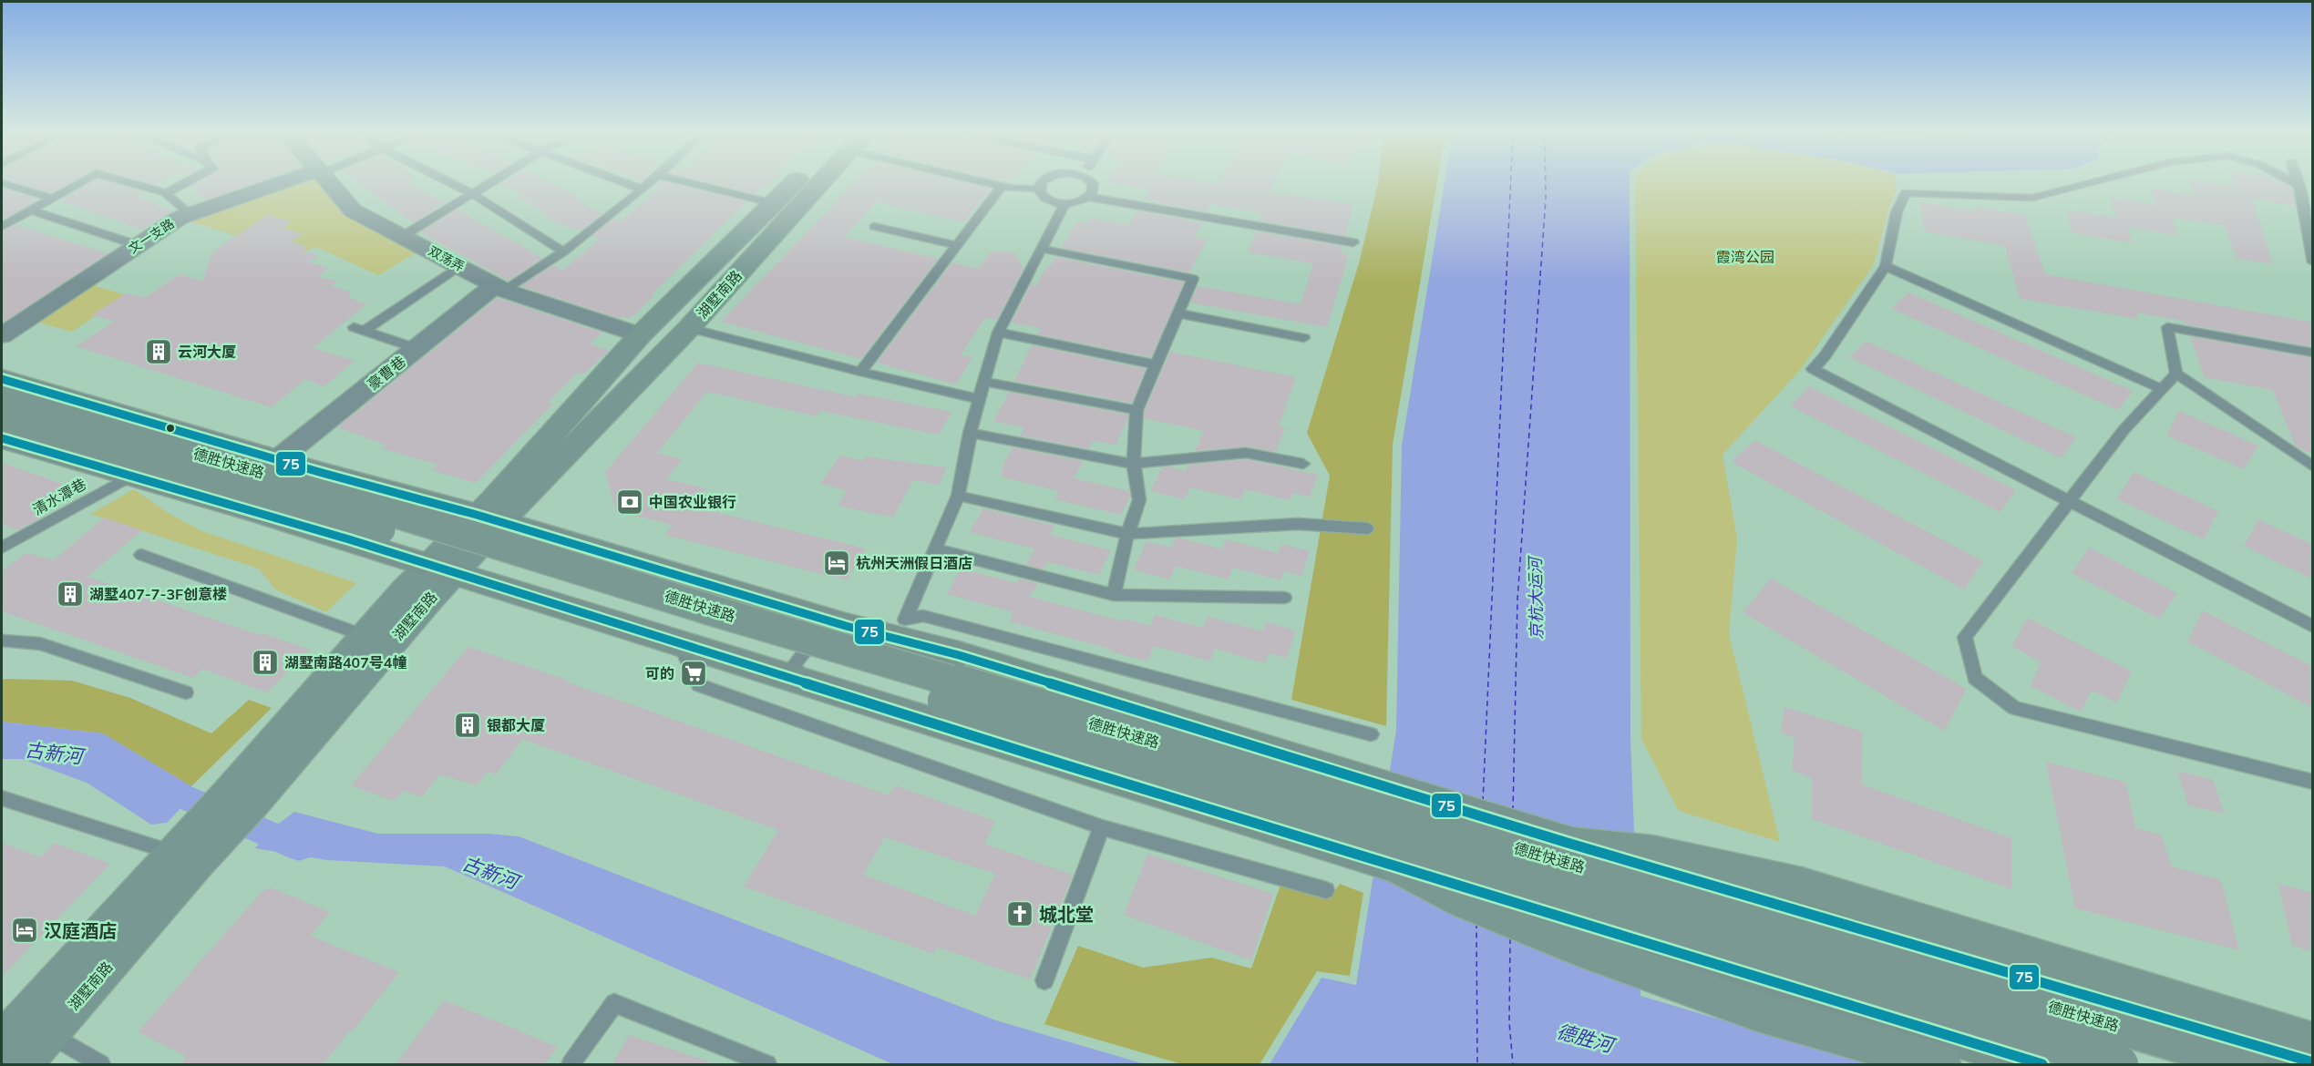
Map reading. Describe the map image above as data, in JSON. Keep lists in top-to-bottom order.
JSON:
{
  "streets": {
    "highway": ["德胜快速路"],
    "main road": ["湖墅南路"],
    "street": ["文一支路", "双荡弄", "豪曹巷"],
    "lane": ["清水潭巷"]
  },
  "crossings": [
    ["双荡弄", "湖墅南路"],
    ["双荡弄", "豪曹巷"]
  ],
  "water": ["京杭大运河", "古新河", "德胜河"],
  "parks": ["霞湾公园"],
  "places": {
    "building": [
      "云河大厦",
      "湖墅407-7-3F创意楼",
      "湖墅南路407号4幢",
      "银都大厦"
    ],
    "bank": ["中国农业银行"],
    "hotel": ["杭州天洲假日酒店", "汉庭酒店"],
    "supermarket": ["可的"],
    "church": ["城北堂"]
  },
  "lines": ["transit line 75"]
}
